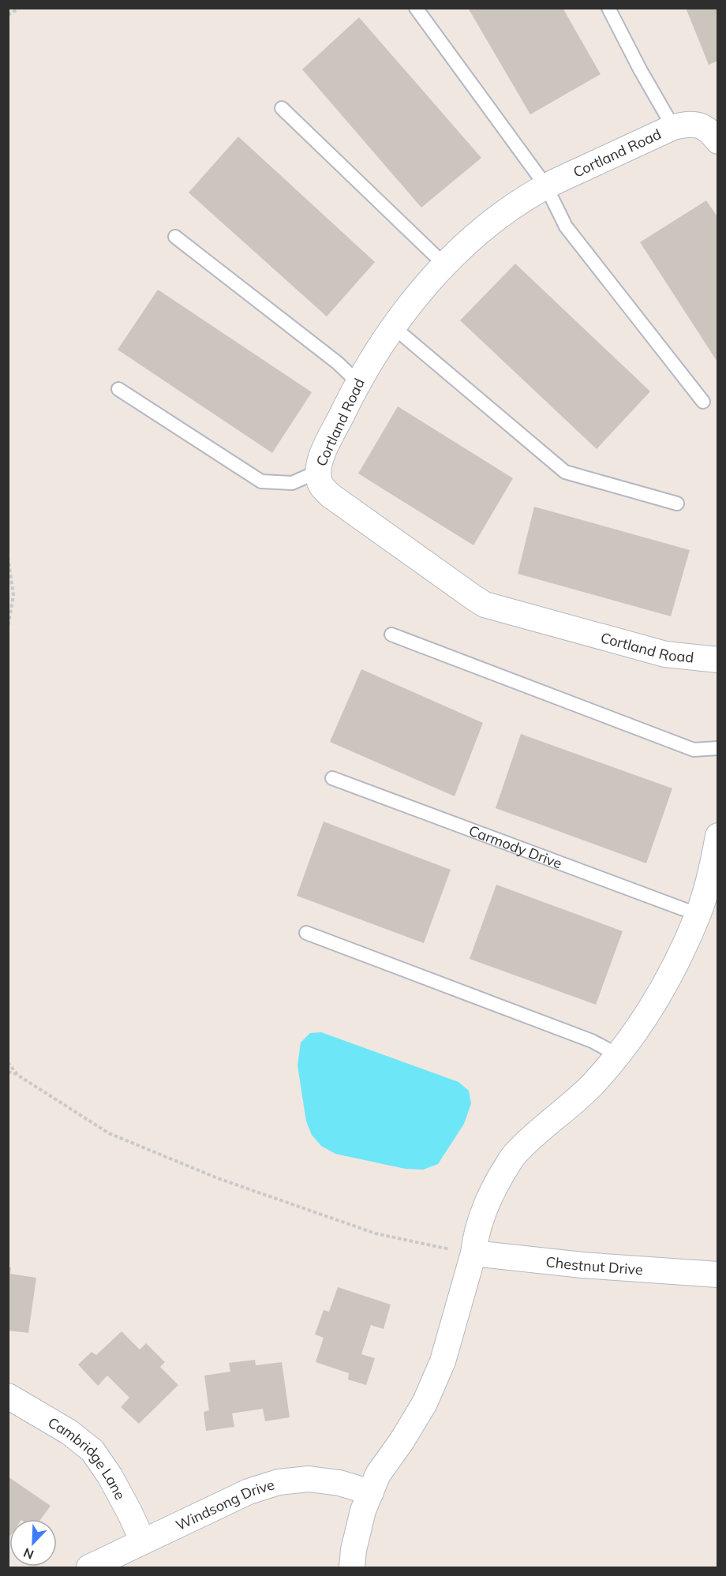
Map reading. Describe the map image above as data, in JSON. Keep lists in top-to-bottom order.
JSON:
{
  "streets": {
    "street": [
      "Cortland Road",
      "Chestnut Drive",
      "Cambridge Lane",
      "Windsong Drive"
    ],
    "lane": ["Carmody Drive"]
  },
  "crossings": [
    ["Cambridge Lane", "Windsong Drive"]
  ],
  "north": "bottom left"
}
